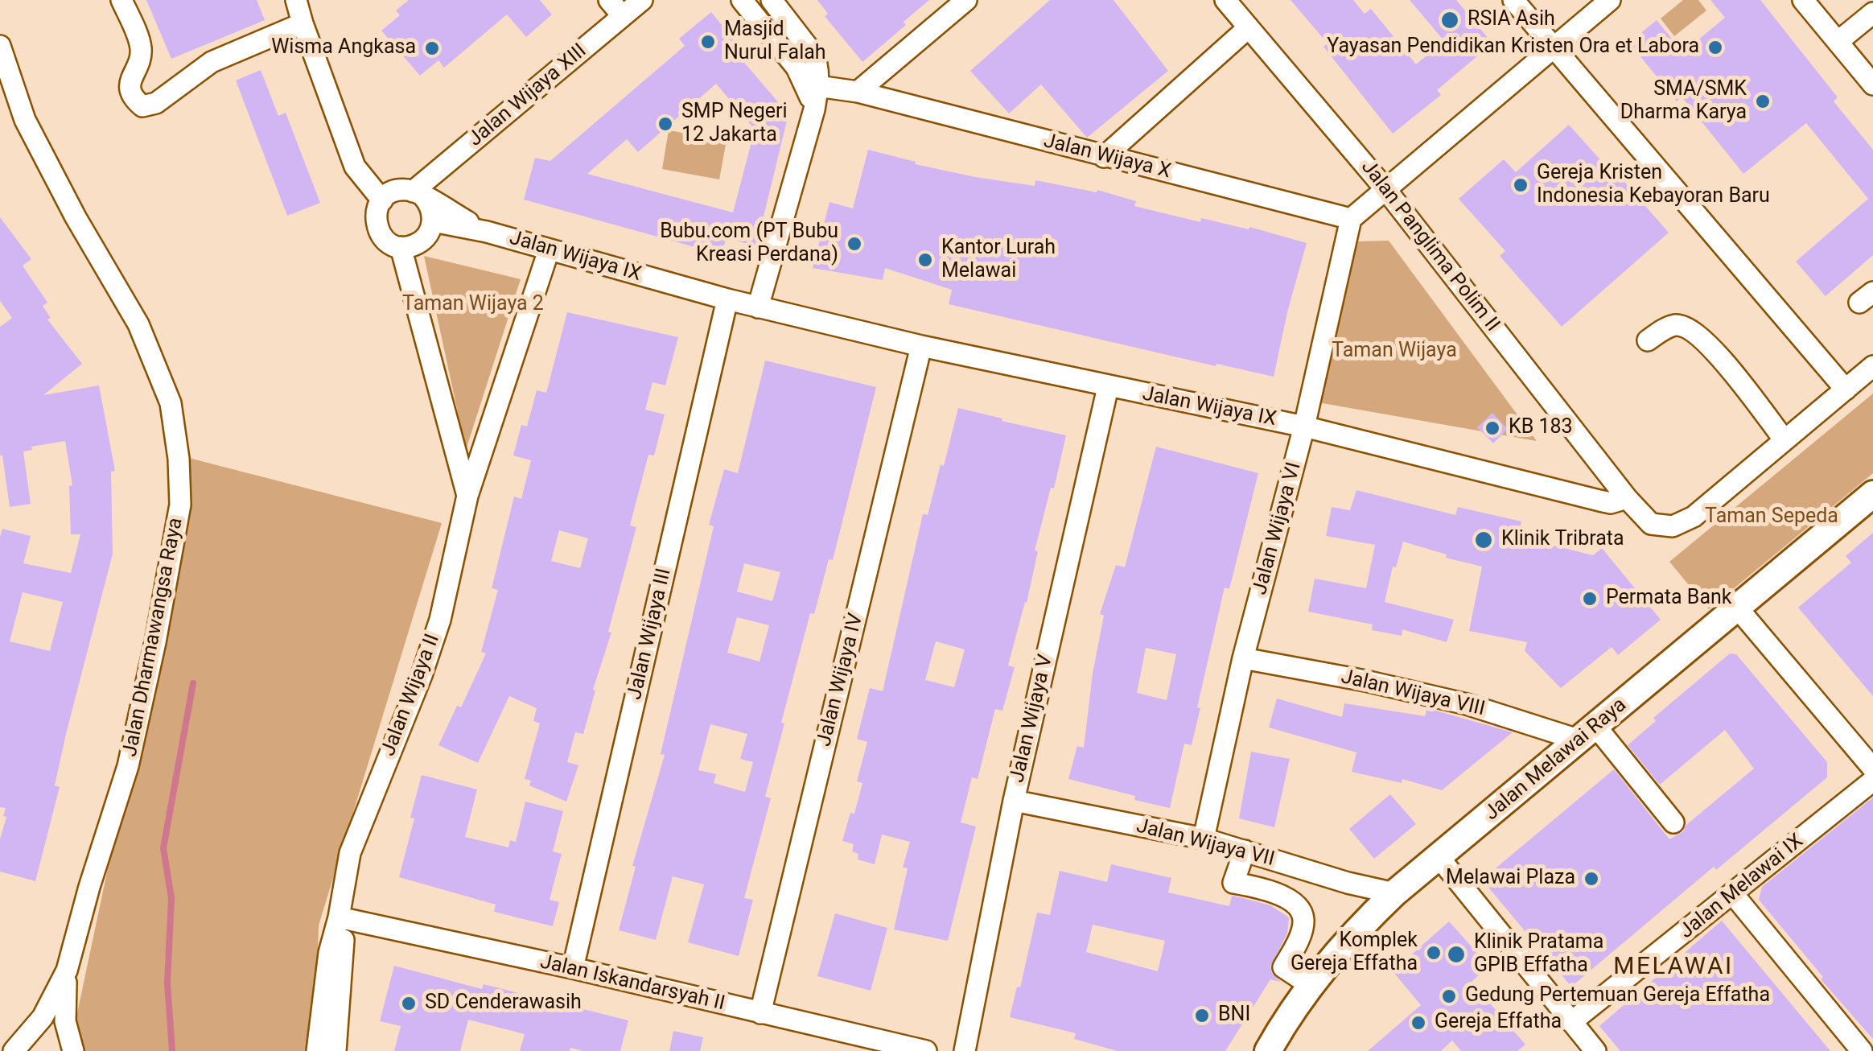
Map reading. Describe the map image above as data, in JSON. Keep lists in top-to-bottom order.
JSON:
{
  "streets": {
    "main road": ["Jalan Melawai Raya"],
    "street": [
      "Jalan Wijaya XIII",
      "Jalan Wijaya X",
      "Jalan Panglima Polim II",
      "Jalan Wijaya IX",
      "Jalan Wijaya VI",
      "Jalan Wijaya III",
      "Jalan Dharmawangsa Raya",
      "Jalan Wijaya IV",
      "Jalan Wijaya VIII",
      "Jalan Wijaya II",
      "Jalan Wijaya V",
      "Jalan Wijaya VII",
      "Jalan Melawai IX",
      "Jalan Iskandarsyah II"
    ]
  },
  "crossings": [
    ["Jalan Wijaya XIII", "Jalan Wijaya IX"],
    ["Jalan Wijaya XIII", "Jalan Wijaya II"],
    ["Jalan Wijaya X", "Jalan Wijaya VI"],
    ["Jalan Panglima Polim II", "Jalan Wijaya IX"],
    ["Jalan Wijaya IX", "Jalan Wijaya VI"],
    ["Jalan Wijaya IX", "Jalan Wijaya III"],
    ["Jalan Wijaya IX", "Jalan Wijaya IV"],
    ["Jalan Wijaya IX", "Jalan Wijaya II"],
    ["Jalan Wijaya IX", "Jalan Wijaya V"],
    ["Jalan Wijaya VI", "Jalan Wijaya VIII"],
    ["Jalan Wijaya VI", "Jalan Wijaya VII"],
    ["Jalan Wijaya III", "Jalan Iskandarsyah II"],
    ["Jalan Wijaya IV", "Jalan Iskandarsyah II"],
    ["Jalan Wijaya VIII", "Jalan Melawai Raya"],
    ["Jalan Wijaya II", "Jalan Iskandarsyah II"],
    ["Jalan Wijaya V", "Jalan Wijaya VII"],
    ["Jalan Melawai Raya", "Jalan Wijaya VII"]
  ],
  "districts": ["MELAWAI"],
  "parks": ["Taman Wijaya 2", "Taman Wijaya", "Taman Sepeda"],
  "places": [
    "RSIA Asih",
    "Masjid Nurul Falah",
    "Yayasan Pendidikan Kristen Ora et Labora",
    "Wisma Angkasa",
    "SMA/SMK Dharma Karya",
    "SMP Negeri 12 Jakarta",
    "Gereja Kristen Indonesia Kebayoran Baru",
    "Bubu.com (PT Bubu Kreasi Perdana)",
    "Kantor Lurah Melawai",
    "KB 183",
    "Klinik Tribrata",
    "Permata Bank",
    "Melawai Plaza",
    "Komplek Gereja Effatha",
    "Klinik Pratama GPIB Effatha",
    "Gedung Pertemuan Gereja Effatha",
    "SD Cenderawasih",
    "BNI",
    "Gereja Effatha"
  ]
}
